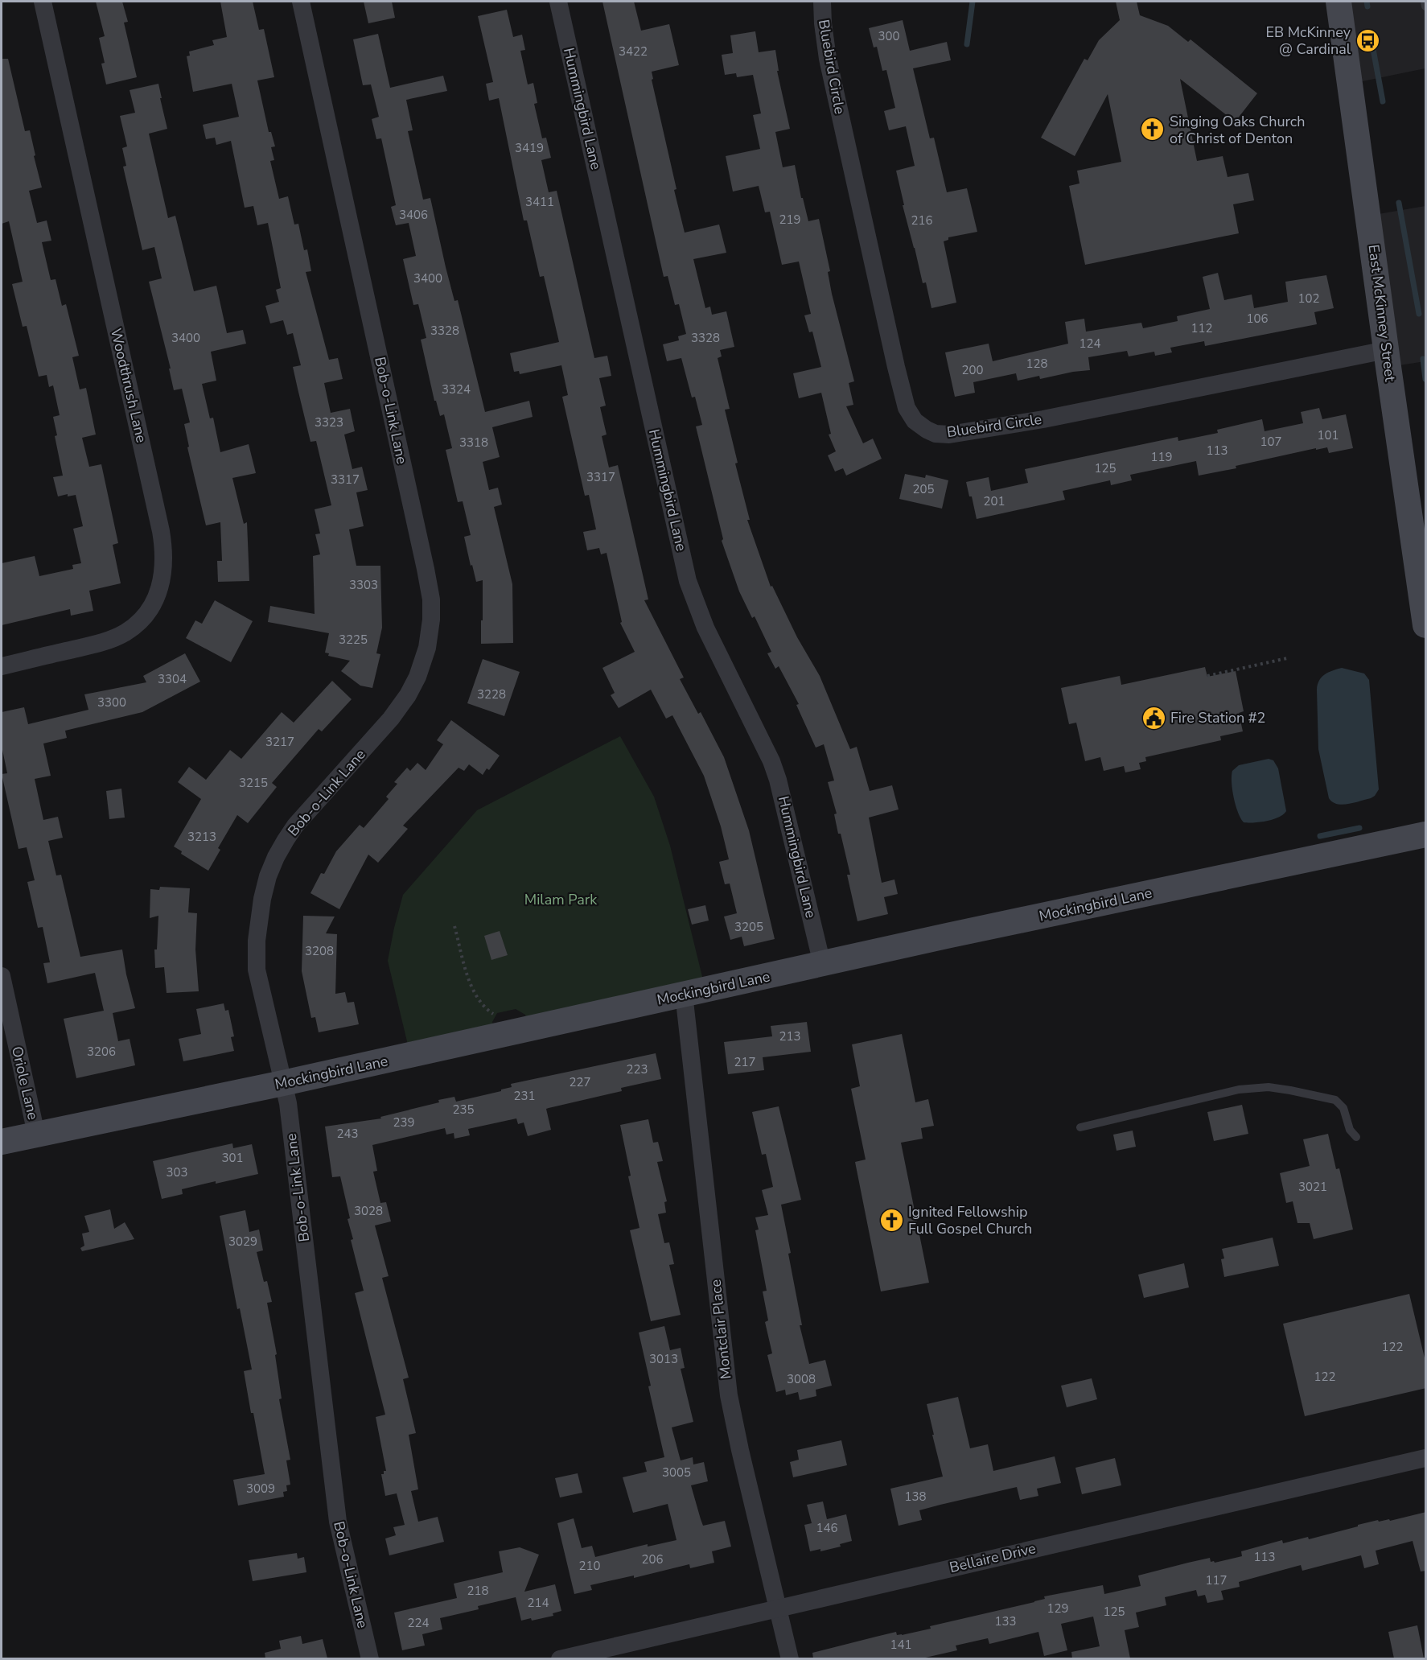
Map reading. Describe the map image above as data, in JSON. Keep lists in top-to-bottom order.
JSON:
{
  "streets": {
    "street": [
      "Bluebird Circle",
      "Hummingbird Lane",
      "East McKinney Street",
      "Woodthrush Lane",
      "Bob-o-Link Lane",
      "Mockingbird Lane",
      "Oriole Lane",
      "Montclair Place",
      "Bellaire Drive"
    ]
  },
  "crossings": [
    ["Bluebird Circle", "East McKinney Street"],
    ["Hummingbird Lane", "Mockingbird Lane"],
    ["Bob-o-Link Lane", "Mockingbird Lane"],
    ["Mockingbird Lane", "Oriole Lane"],
    ["Mockingbird Lane", "Montclair Place"],
    ["Montclair Place", "Bellaire Drive"]
  ],
  "parks": ["Milam Park"],
  "places": {
    "bus stop": ["EB McKinney @ Cardinal"],
    "church": ["Singing Oaks Church of Christ of Denton", "Ignited Fellowship Full Gospel Church"],
    "public building": ["Fire Station #2"]
  },
  "house_numbers": [
    "300",
    "3422",
    "3419",
    "3411",
    "3406",
    "219",
    "216",
    "3400",
    "102",
    "106",
    "112",
    "3328",
    "3400",
    "3328",
    "124",
    "128",
    "200",
    "3324",
    "3323",
    "101",
    "107",
    "3318",
    "113",
    "119",
    "125",
    "3317",
    "3317",
    "205",
    "201",
    "3303",
    "3225",
    "3304",
    "3228",
    "3300",
    "3217",
    "3215",
    "3213",
    "3205",
    "3208",
    "213",
    "3206",
    "217",
    "223",
    "227",
    "231",
    "235",
    "239",
    "243",
    "301",
    "303",
    "3021",
    "3028",
    "3029",
    "122",
    "3013",
    "122",
    "3008",
    "3005",
    "3009",
    "138",
    "146",
    "113",
    "206",
    "210",
    "117",
    "218",
    "214",
    "129",
    "125",
    "133",
    "224",
    "141"
  ]
}
